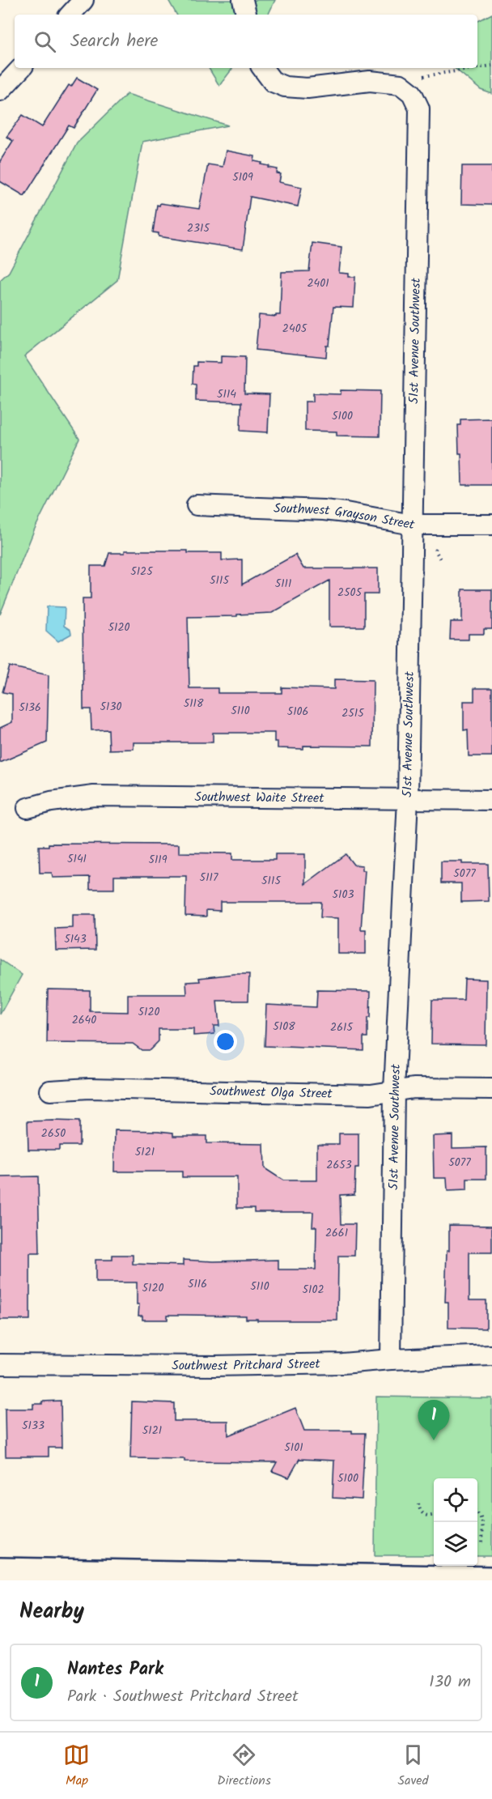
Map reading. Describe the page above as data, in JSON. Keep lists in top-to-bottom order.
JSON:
{
  "streets": {
    "street": [
      "51st Avenue Southwest",
      "Southwest Grayson Street",
      "Southwest Waite Street",
      "Southwest Olga Street",
      "Southwest Pritchard Street"
    ]
  },
  "crossings": [
    ["51st Avenue Southwest", "Southwest Grayson Street"],
    ["51st Avenue Southwest", "Southwest Waite Street"],
    ["51st Avenue Southwest", "Southwest Olga Street"],
    ["51st Avenue Southwest", "Southwest Pritchard Street"]
  ],
  "house_numbers": [
    "5109",
    "2315",
    "2401",
    "2405",
    "5114",
    "5100",
    "5125",
    "5115",
    "5111",
    "2505",
    "5120",
    "5118",
    "5130",
    "5136",
    "5110",
    "5106",
    "2515",
    "5141",
    "5119",
    "5077",
    "5117",
    "5115",
    "5103",
    "5143",
    "5120",
    "2640",
    "5108",
    "2615",
    "2650",
    "5121",
    "5077",
    "2653",
    "2661",
    "5116",
    "5110",
    "5120",
    "5102",
    "5133",
    "5121",
    "5101",
    "5100"
  ],
  "page": {
    "search": "Search here",
    "pins": "1",
    "heading": "Nearby",
    "list": [
      {
        "mark": "1",
        "name": "Nantes Park",
        "note": "Park · Southwest Pritchard Street",
        "value": "130 m"
      }
    ],
    "nav": ["Map", "Directions", "Saved"]
  }
}
